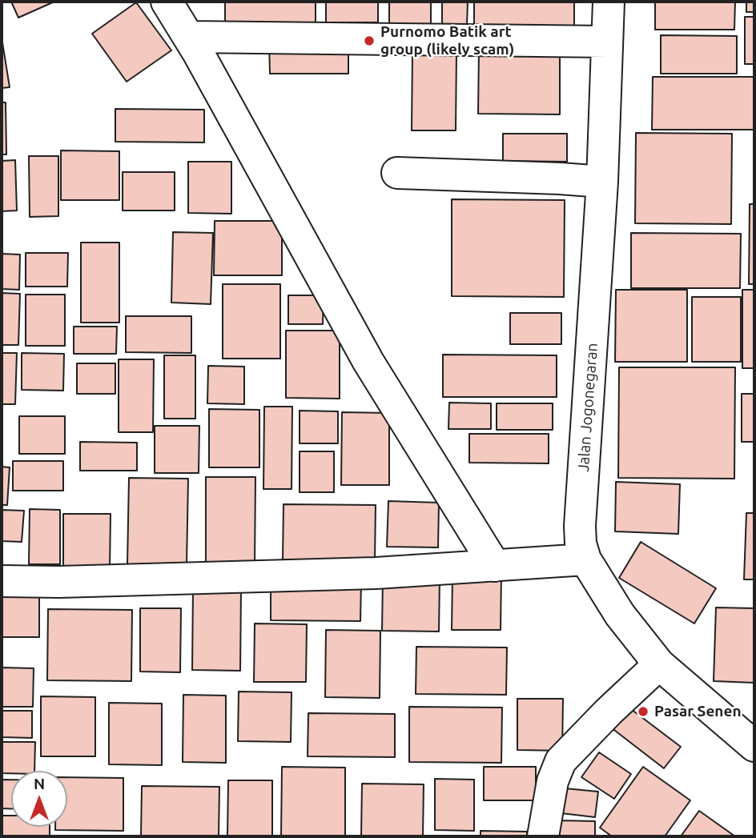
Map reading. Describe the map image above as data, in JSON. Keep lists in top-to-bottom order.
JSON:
{
  "streets": {
    "street": ["Jalan Jogonegaran"]
  },
  "places": ["Purnomo Batik art group (likely scam)", "Pasar Senen"],
  "north": "top"
}
